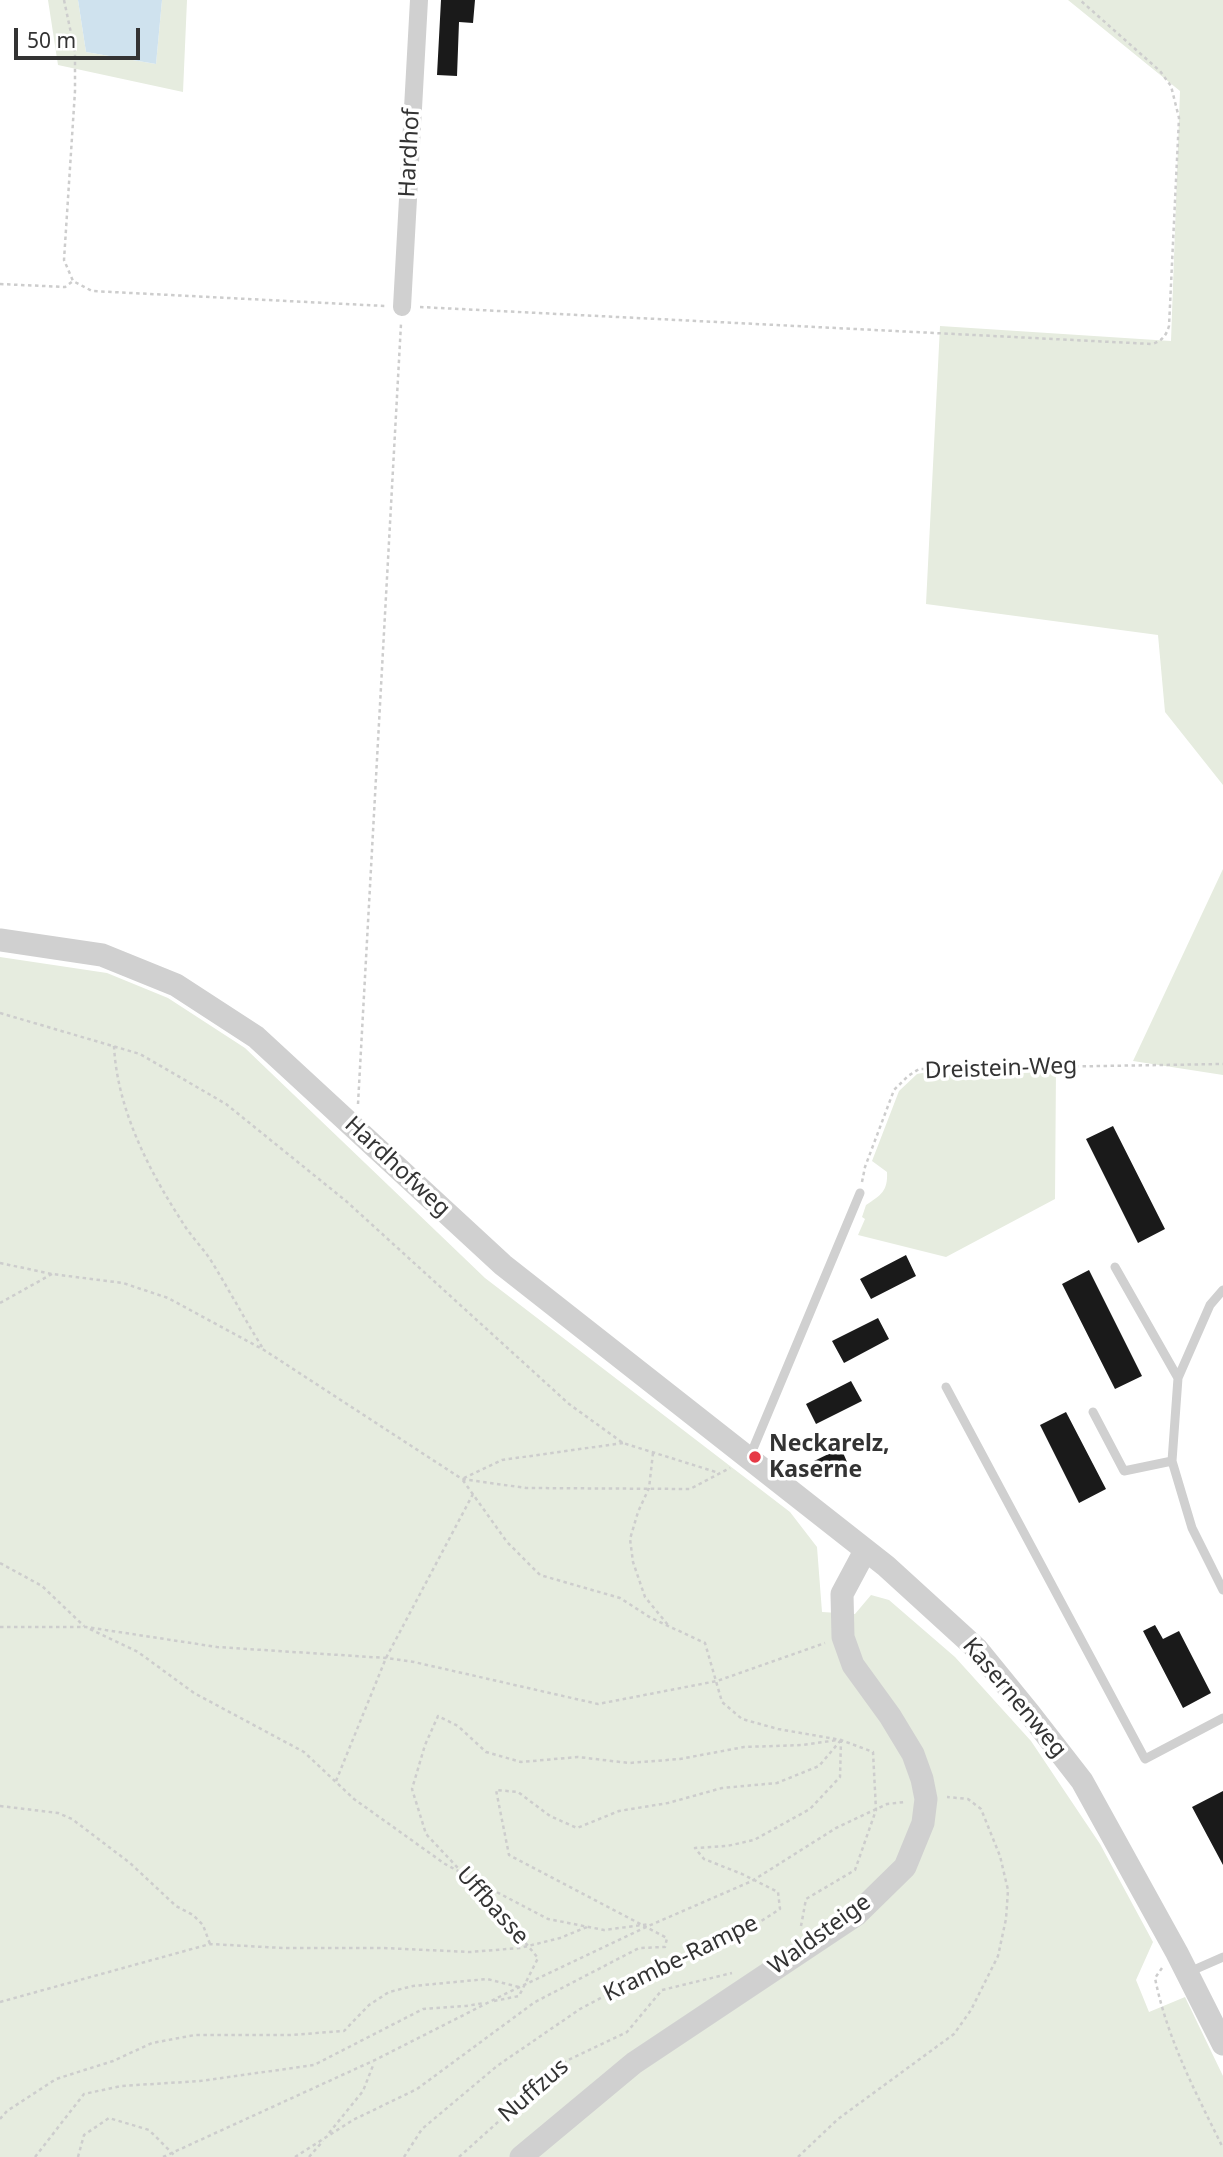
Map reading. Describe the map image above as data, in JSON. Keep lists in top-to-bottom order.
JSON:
{
  "streets": {
    "street": [
      "Hardhof",
      "Hardhofweg",
      "Kasernenweg",
      "Waldsteige"
    ],
    "path": [
      "Dreistein-Weg",
      "Uffbasse",
      "Krambe-Rampe",
      "Nuffzus"
    ]
  },
  "crossings": [
    ["Hardhofweg", "Kasernenweg"],
    ["Kasernenweg", "Waldsteige"],
    ["Uffbasse", "Krambe-Rampe"]
  ],
  "places": ["Neckarelz, Kaserne"],
  "scale_bar": "50 m"
}
